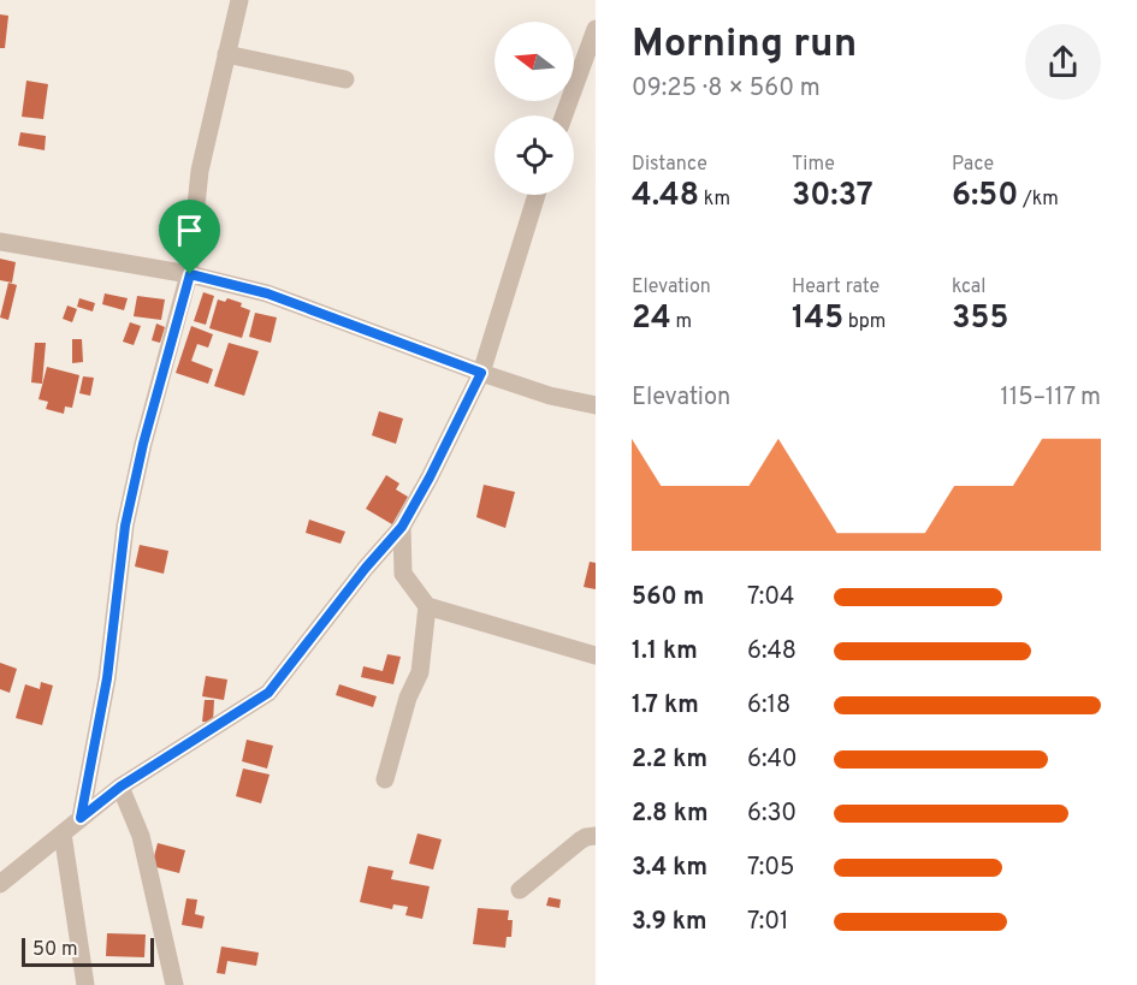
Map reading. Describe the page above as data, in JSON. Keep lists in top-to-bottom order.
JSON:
{
  "scale_bar": "50 m",
  "north": "left",
  "page": {
    "heading": ["Morning run", "09:25 · 8 × 560 m"],
    "stats": [
      ["Distance", "4.48 km"],
      ["Time", "30:37"],
      ["Pace", "6:50 /km"],
      ["Elevation", "24 m"],
      ["Heart rate", "145 bpm"],
      ["kcal", "355"]
    ],
    "chart": ["Elevation", "115–117 m"],
    "list": [
      {
        "name": "560 m",
        "note": "7:04"
      },
      {
        "name": "1.1 km",
        "note": "6:48"
      },
      {
        "name": "1.7 km",
        "note": "6:18"
      },
      {
        "name": "2.2 km",
        "note": "6:40"
      },
      {
        "name": "2.8 km",
        "note": "6:30"
      },
      {
        "name": "3.4 km",
        "note": "7:05"
      },
      {
        "name": "3.9 km",
        "note": "7:01"
      }
    ],
    "scale": "50 m"
  }
}
